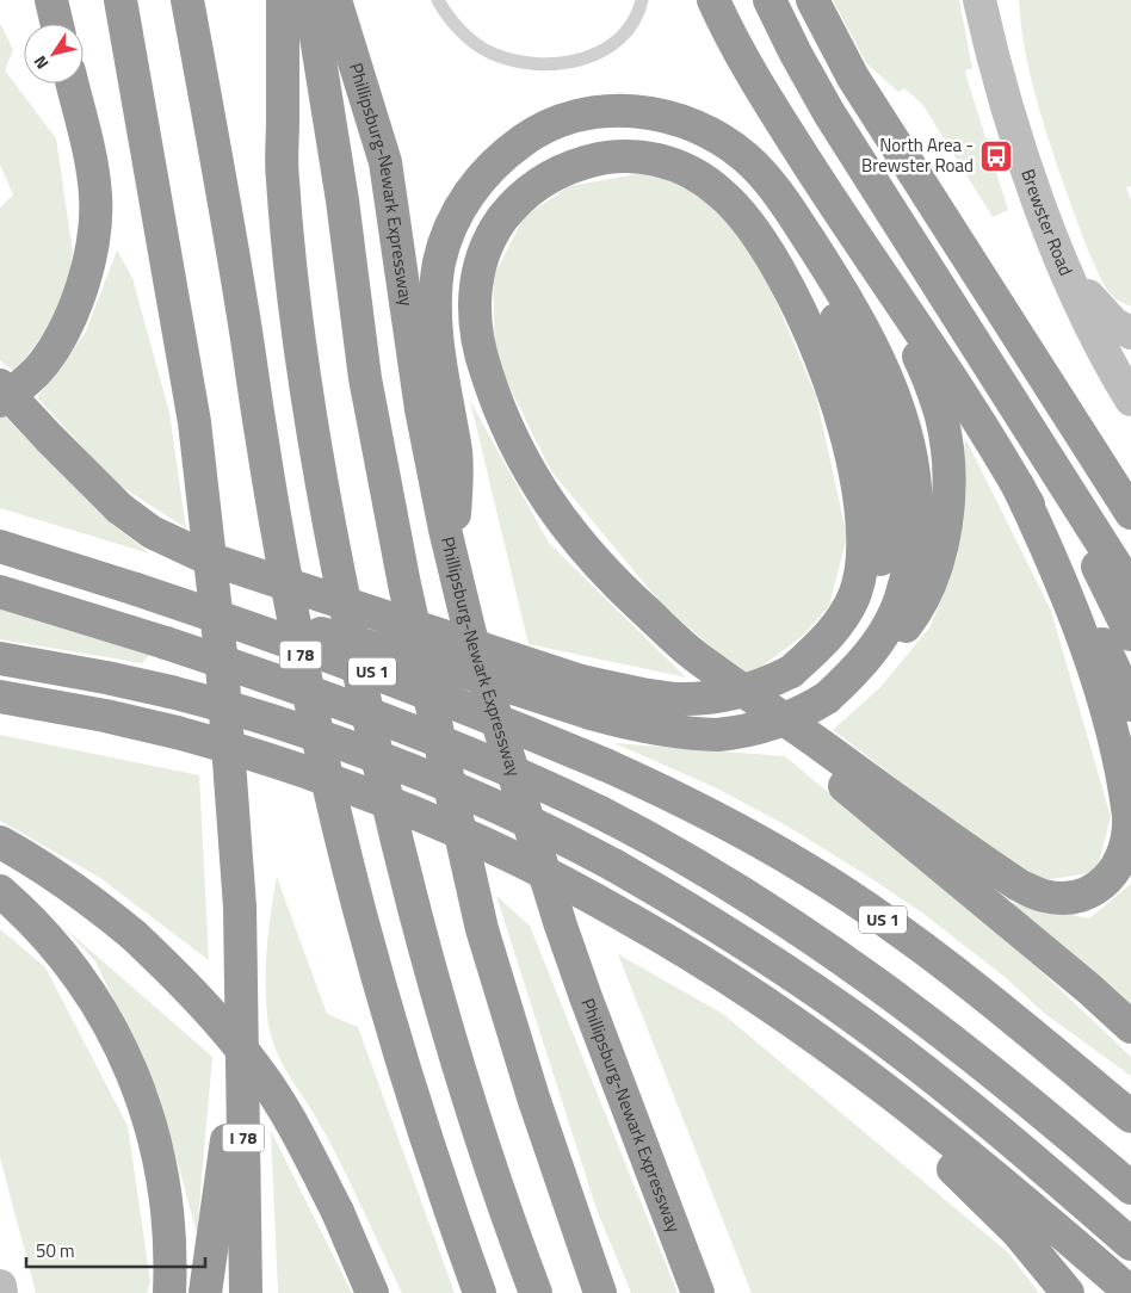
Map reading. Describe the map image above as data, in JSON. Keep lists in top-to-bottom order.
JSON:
{
  "streets": {
    "highway": ["Phillipsburg-Newark Expressway", "I 78", "US 1"],
    "street": ["Brewster Road"]
  },
  "places": {
    "bus stop": ["North Area - Brewster Road"]
  },
  "scale_bar": "50 m",
  "north": "bottom left"
}
